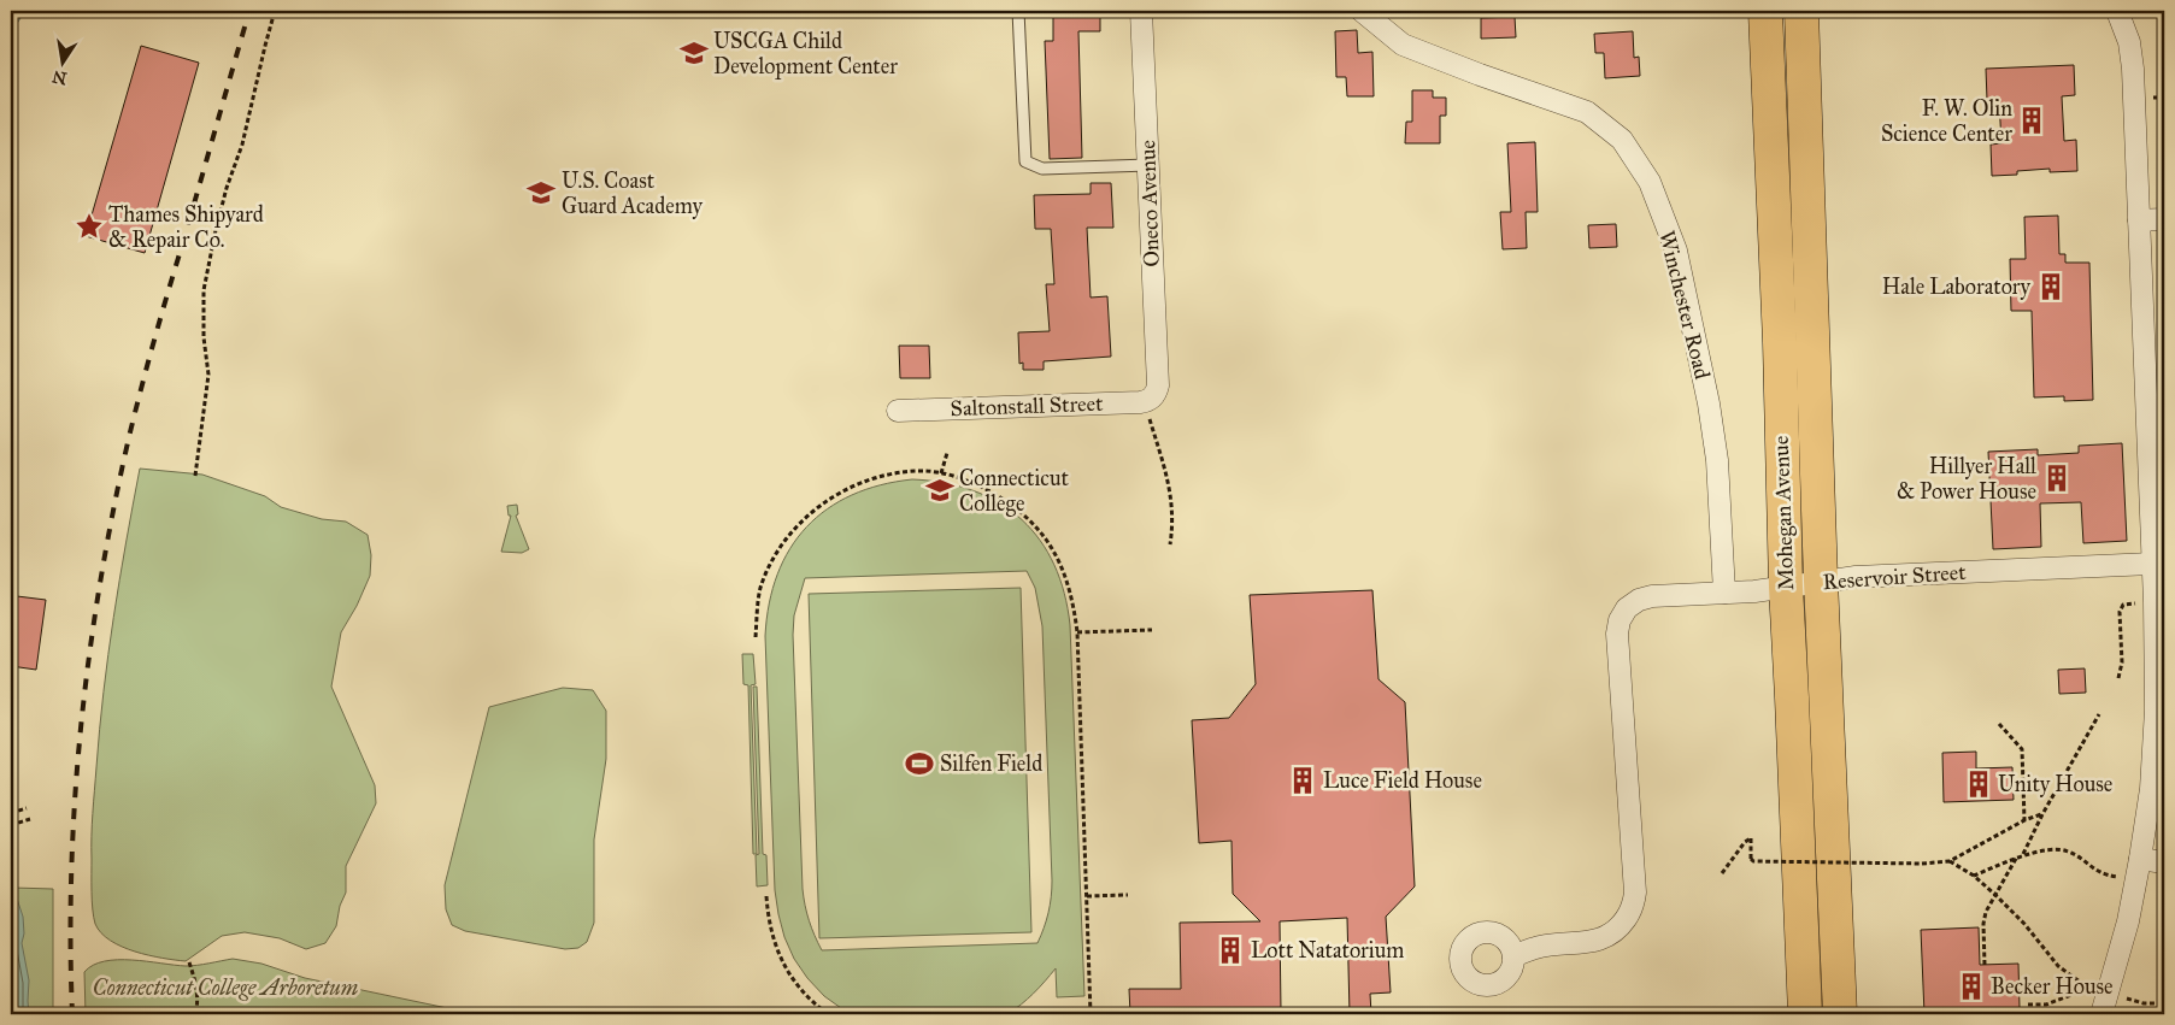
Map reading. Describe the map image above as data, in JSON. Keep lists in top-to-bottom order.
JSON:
{
  "streets": {
    "highway": ["Mohegan Avenue"],
    "street": [
      "Oneco Avenue",
      "Winchester Road",
      "Saltonstall Street",
      "Reservoir Street"
    ]
  },
  "crossings": [
    ["Oneco Avenue", "Saltonstall Street"],
    ["Winchester Road", "Reservoir Street"],
    ["Mohegan Avenue", "Reservoir Street"]
  ],
  "parks": ["Connecticut College Arboretum"],
  "places": {
    "school or university": ["USCGA Child Development Center", "U.S. Coast Guard Academy", "Connecticut College"],
    "building": [
      "F. W. Olin Science Center",
      "Hale Laboratory",
      "Hillyer Hall & Power House",
      "Luce Field House",
      "Unity House",
      "Lott Natatorium",
      "Becker House"
    ],
    "place": ["Thames Shipyard & Repair Co."],
    "sports": ["Silfen Field"]
  },
  "north": "bottom"
}
